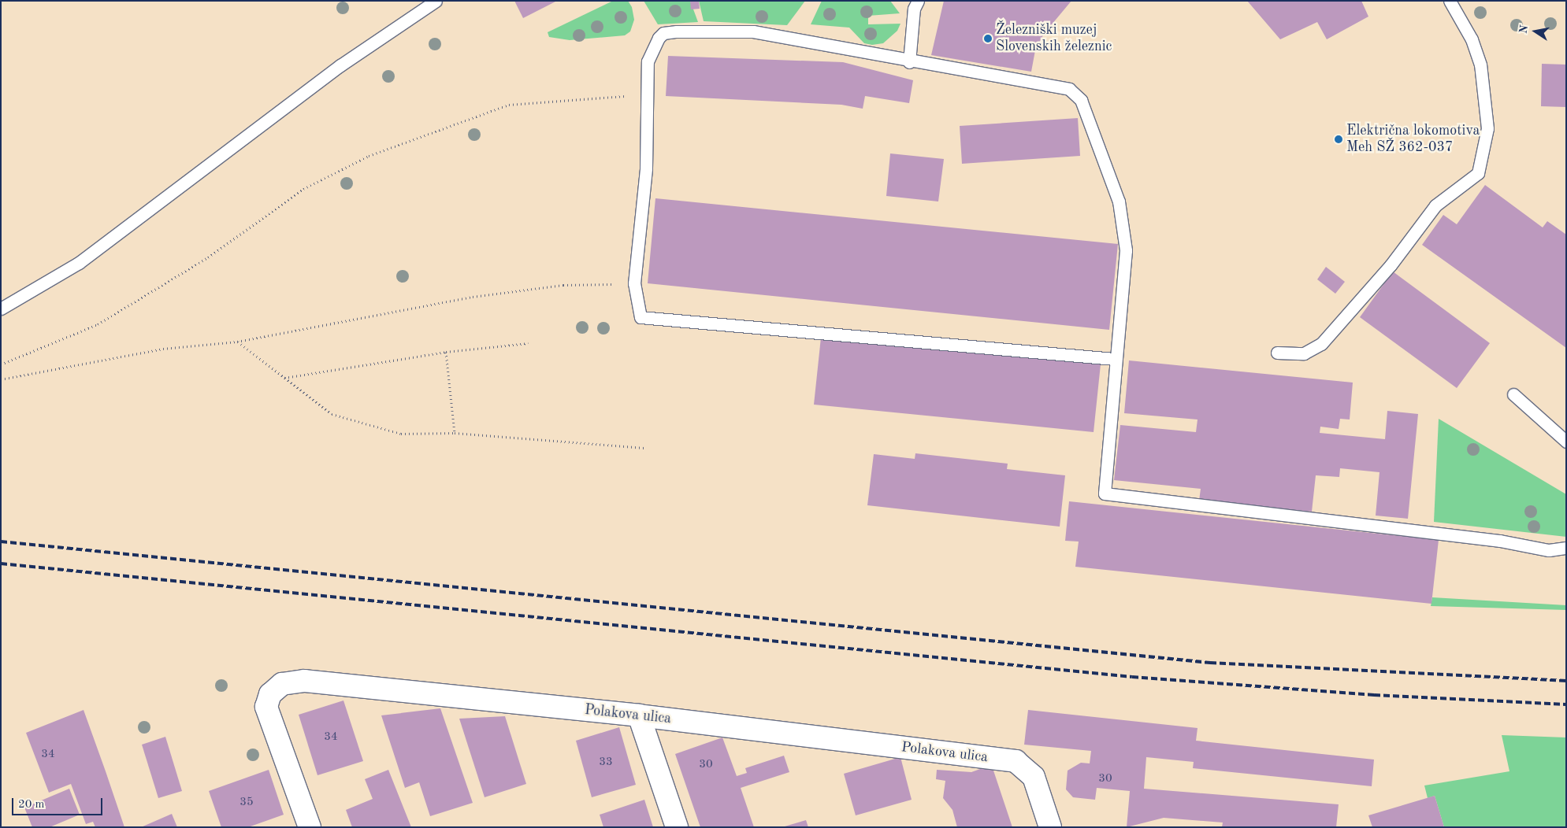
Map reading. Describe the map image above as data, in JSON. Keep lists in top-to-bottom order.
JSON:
{
  "streets": {
    "street": ["Polakova ulica"]
  },
  "places": ["Železniški muzej Slovenskih železnic", "Električna lokomotiva Meh SŽ 362-037"],
  "house_numbers": [
    "34",
    "34",
    "33",
    "30",
    "30",
    "35"
  ],
  "scale_bar": "20 m",
  "north": "left"
}
